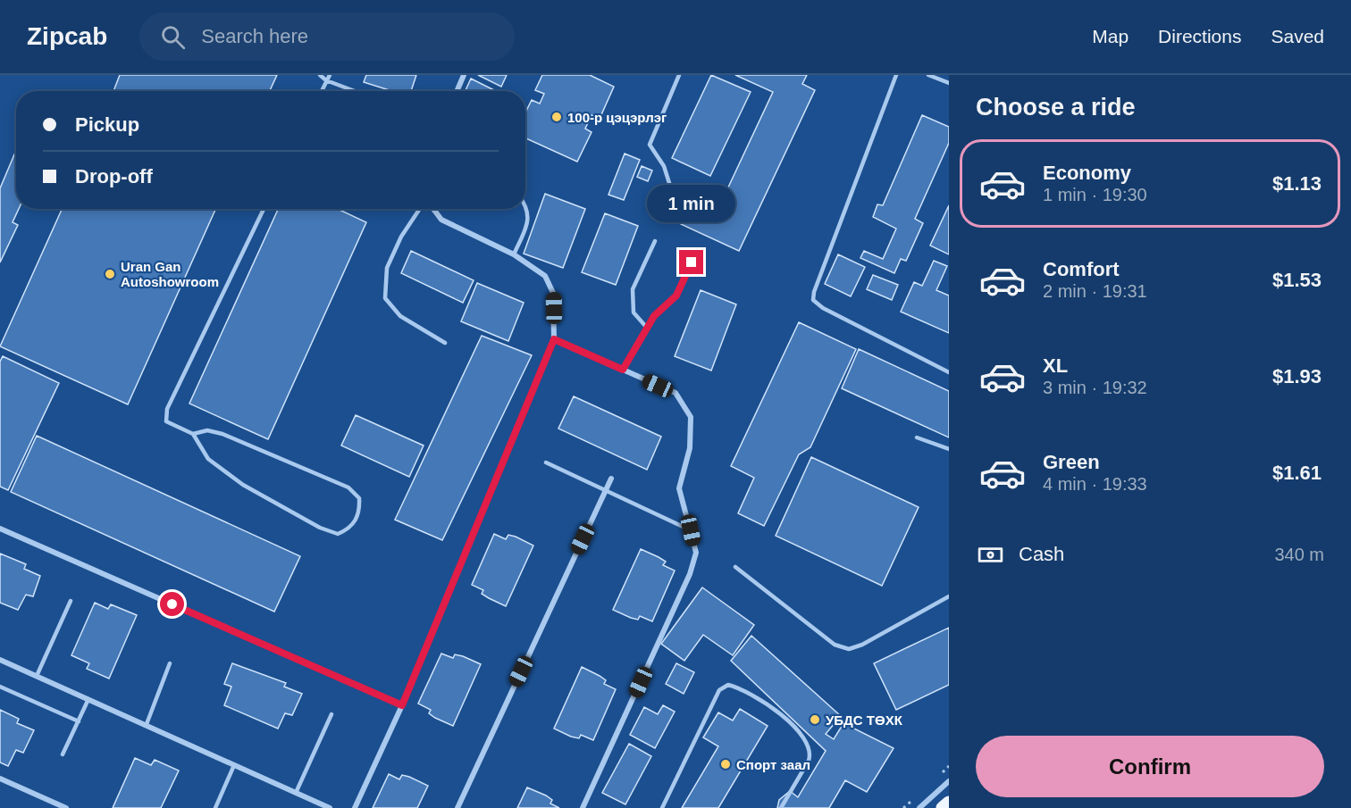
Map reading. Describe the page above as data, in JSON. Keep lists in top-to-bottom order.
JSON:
{
  "places": [
    "100-р цэцэрлэг",
    "Uran Gan Autoshowroom",
    "УБДС ТӨХК",
    "Спорт заал"
  ],
  "page": {
    "header": "Zipcab",
    "search": "Search here",
    "nav": ["Map", "Directions", "Saved"],
    "heading": "Choose a ride",
    "banner": ["Pickup", "Drop-off"],
    "list": [
      {
        "name": "Economy",
        "note": "1 min · 19:30",
        "value": "$1.13"
      },
      {
        "name": "Comfort",
        "note": "2 min · 19:31",
        "value": "$1.53"
      },
      {
        "name": "XL",
        "note": "3 min · 19:32",
        "value": "$1.93"
      },
      {
        "name": "Green",
        "note": "4 min · 19:33",
        "value": "$1.61"
      }
    ],
    "bubble": "1 min",
    "pay": ["Cash", "340 m"],
    "buttons": "Confirm"
  }
}
